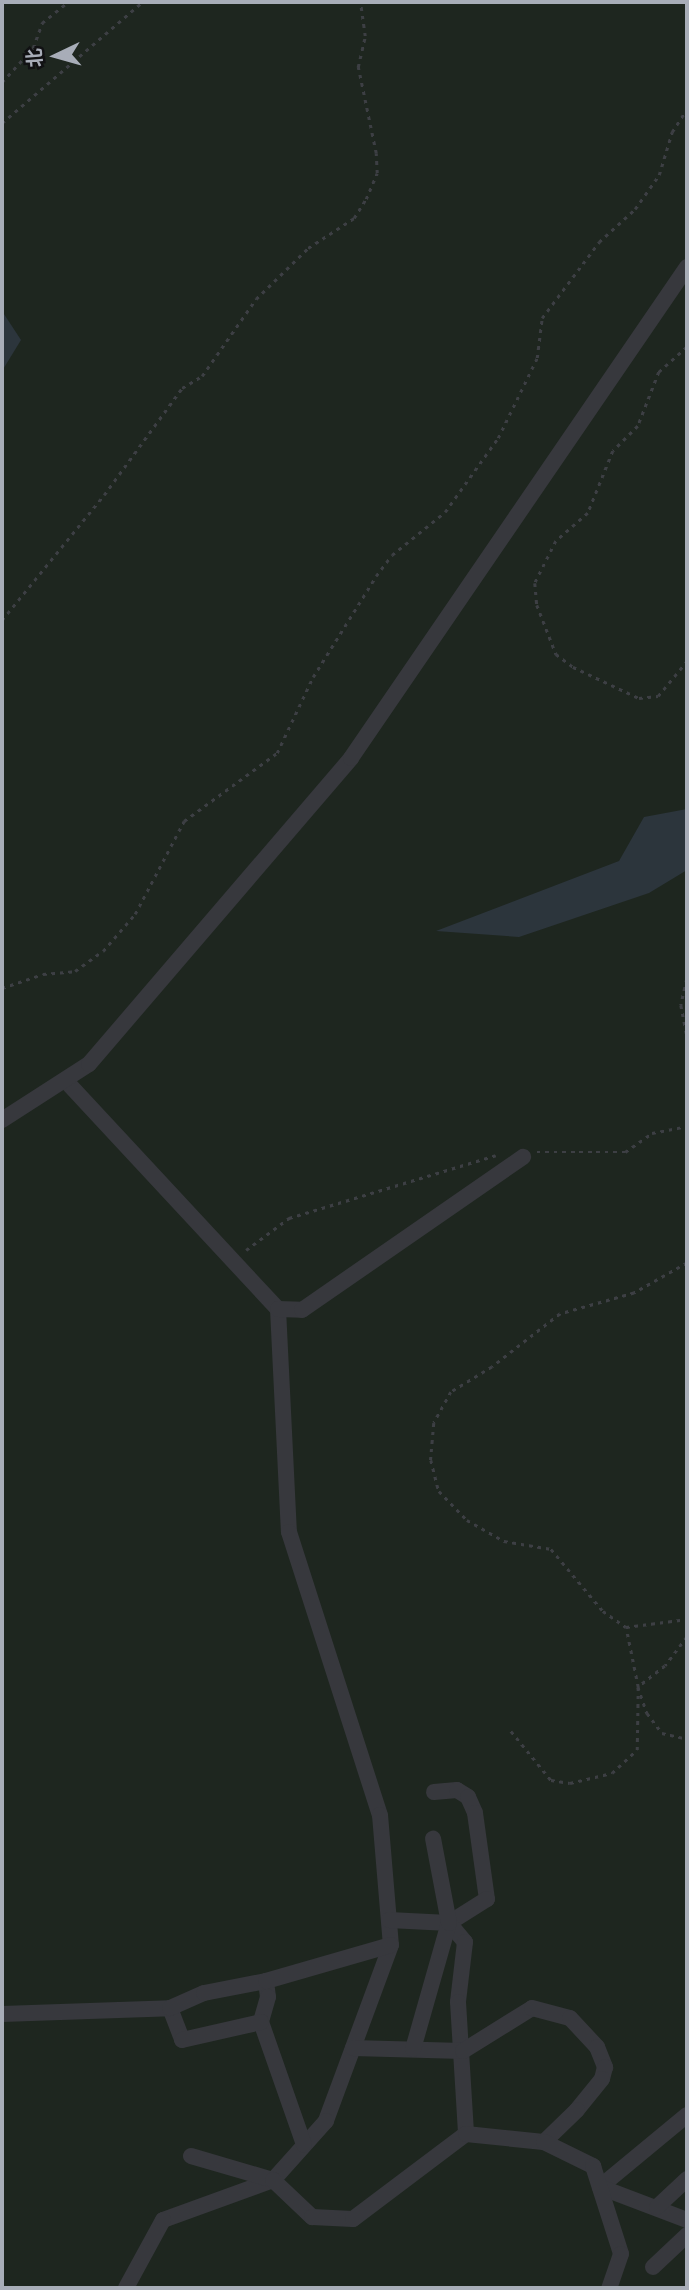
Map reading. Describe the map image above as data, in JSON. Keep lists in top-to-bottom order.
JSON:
{
  "north": "left"
}
